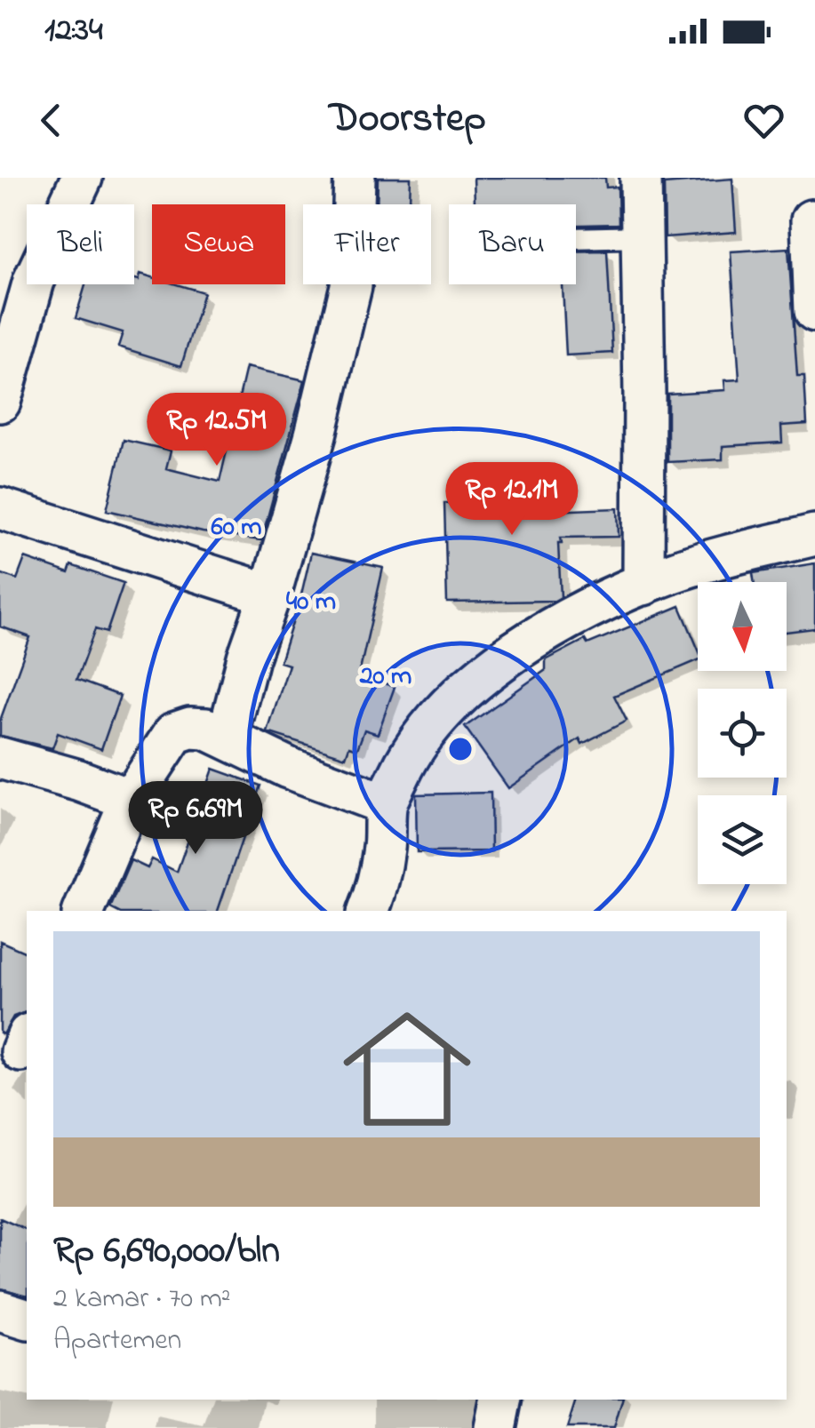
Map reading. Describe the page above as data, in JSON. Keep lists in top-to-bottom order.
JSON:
{
  "north": "bottom",
  "page": {
    "status": "12:34",
    "header": "Doorstep",
    "chip": [
      "Beli",
      "Sewa",
      "Filter",
      "Baru"
    ],
    "price": ["Rp 12.5M", "Rp 12.1M", "Rp 6.69M"],
    "list": [
      {
        "name": "Rp 6,690,000/bln",
        "note": "2 kamar · 70 m² · Apartemen"
      }
    ]
  },
  "rings": ["60 m", "40 m", "20 m"]
}
